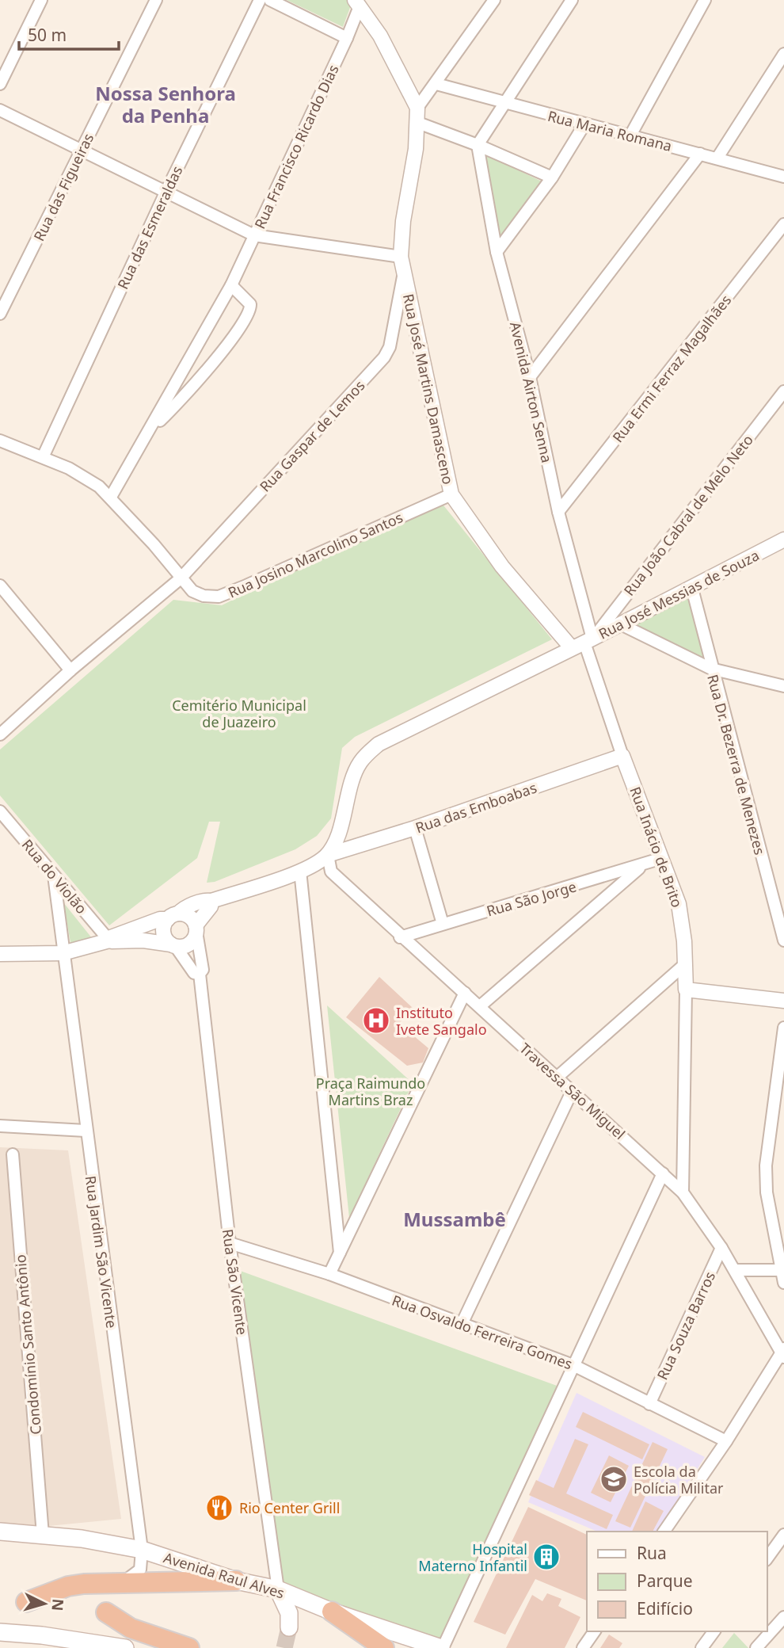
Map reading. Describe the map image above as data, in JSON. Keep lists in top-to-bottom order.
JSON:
{
  "streets": {
    "main road": ["Avenida Raul Alves"],
    "street": [
      "Rua Maria Romana",
      "Rua Francisco Ricardo Dias",
      "Rua das Figueiras",
      "Rua das Esmeraldas",
      "Rua Ermi Ferraz Magalhães",
      "Rua José Martins Damasceno",
      "Avenida Airton Senna",
      "Rua Gaspar de Lemos",
      "Rua João Cabral de Melo Neto",
      "Rua Josino Marcolino Santos",
      "Rua José Messias de Souza",
      "Rua Dr. Bezerra de Menezes",
      "Rua das Emboabas",
      "Rua Inácio de Brito",
      "Rua do Violão",
      "Rua São Jorge",
      "Travessa São Miguel",
      "Rua Jardim São Vicente",
      "Rua São Vicente",
      "Rua Souza Barros",
      "Rua Osvaldo Ferreira Gomes",
      "Condomínio Santo Antônio"
    ]
  },
  "crossings": [
    ["Rua Francisco Ricardo Dias", "Rua Josino Marcolino Santos"],
    ["Rua das Esmeraldas", "Rua Josino Marcolino Santos"],
    ["Rua Ermi Ferraz Magalhães", "Avenida Airton Senna"],
    ["Rua José Martins Damasceno", "Avenida Airton Senna"],
    ["Rua José Martins Damasceno", "Rua Gaspar de Lemos"],
    ["Rua José Martins Damasceno", "Rua João Cabral de Melo Neto"],
    ["Rua José Martins Damasceno", "Rua Josino Marcolino Santos"],
    ["Rua José Martins Damasceno", "Rua José Messias de Souza"],
    ["Rua José Martins Damasceno", "Rua Inácio de Brito"],
    ["Avenida Airton Senna", "Rua João Cabral de Melo Neto"],
    ["Avenida Airton Senna", "Rua José Messias de Souza"],
    ["Avenida Airton Senna", "Rua Inácio de Brito"],
    ["Rua Gaspar de Lemos", "Rua Josino Marcolino Santos"],
    ["Rua João Cabral de Melo Neto", "Rua José Messias de Souza"],
    ["Rua João Cabral de Melo Neto", "Rua Inácio de Brito"],
    ["Rua José Messias de Souza", "Rua Dr. Bezerra de Menezes"],
    ["Rua José Messias de Souza", "Rua das Emboabas"],
    ["Rua José Messias de Souza", "Rua Inácio de Brito"],
    ["Rua José Messias de Souza", "Travessa São Miguel"],
    ["Rua das Emboabas", "Rua Inácio de Brito"],
    ["Rua das Emboabas", "Travessa São Miguel"],
    ["Rua Inácio de Brito", "Rua São Jorge"],
    ["Rua Inácio de Brito", "Travessa São Miguel"],
    ["Rua do Violão", "Rua Jardim São Vicente"],
    ["Rua São Jorge", "Travessa São Miguel"],
    ["Travessa São Miguel", "Rua Souza Barros"],
    ["Rua Jardim São Vicente", "Avenida Raul Alves"],
    ["Rua São Vicente", "Rua Osvaldo Ferreira Gomes"],
    ["Rua São Vicente", "Avenida Raul Alves"],
    ["Rua Souza Barros", "Rua Osvaldo Ferreira Gomes"],
    ["Condomínio Santo Antônio", "Avenida Raul Alves"]
  ],
  "districts": ["Nossa Senhora da Penha", "Mussambê"],
  "parks": ["Cemitério Municipal de Juazeiro", "Praça Raimundo Martins Braz"],
  "places": {
    "hospital": ["Instituto Ivete Sangalo"],
    "school or university": ["Escola da Polícia Militar"],
    "restaurant": ["Rio Center Grill"],
    "building": ["Hospital Materno Infantil"]
  },
  "legend": ["Rua", "Parque", "Edifício"],
  "scale_bar": "50 m",
  "north": "right"
}
